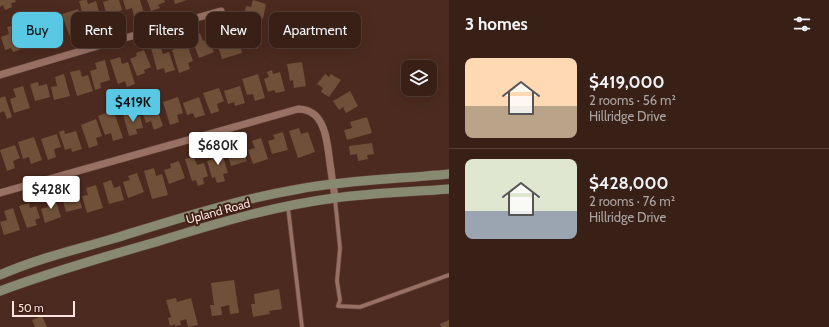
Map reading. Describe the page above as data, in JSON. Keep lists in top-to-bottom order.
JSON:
{
  "streets": {
    "main road": ["Upland Road"]
  },
  "scale_bar": "50 m",
  "page": {
    "heading": "3 homes",
    "chip": [
      "Buy",
      "Rent",
      "Filters",
      "New",
      "Apartment"
    ],
    "list": [
      {
        "name": "$419,000",
        "note": "2 rooms · 56 m² · Hillridge Drive"
      },
      {
        "name": "$428,000",
        "note": "2 rooms · 76 m² · Hillridge Drive"
      }
    ],
    "price": ["$419K", "$680K", "$428K"],
    "scale": "50 m"
  }
}
